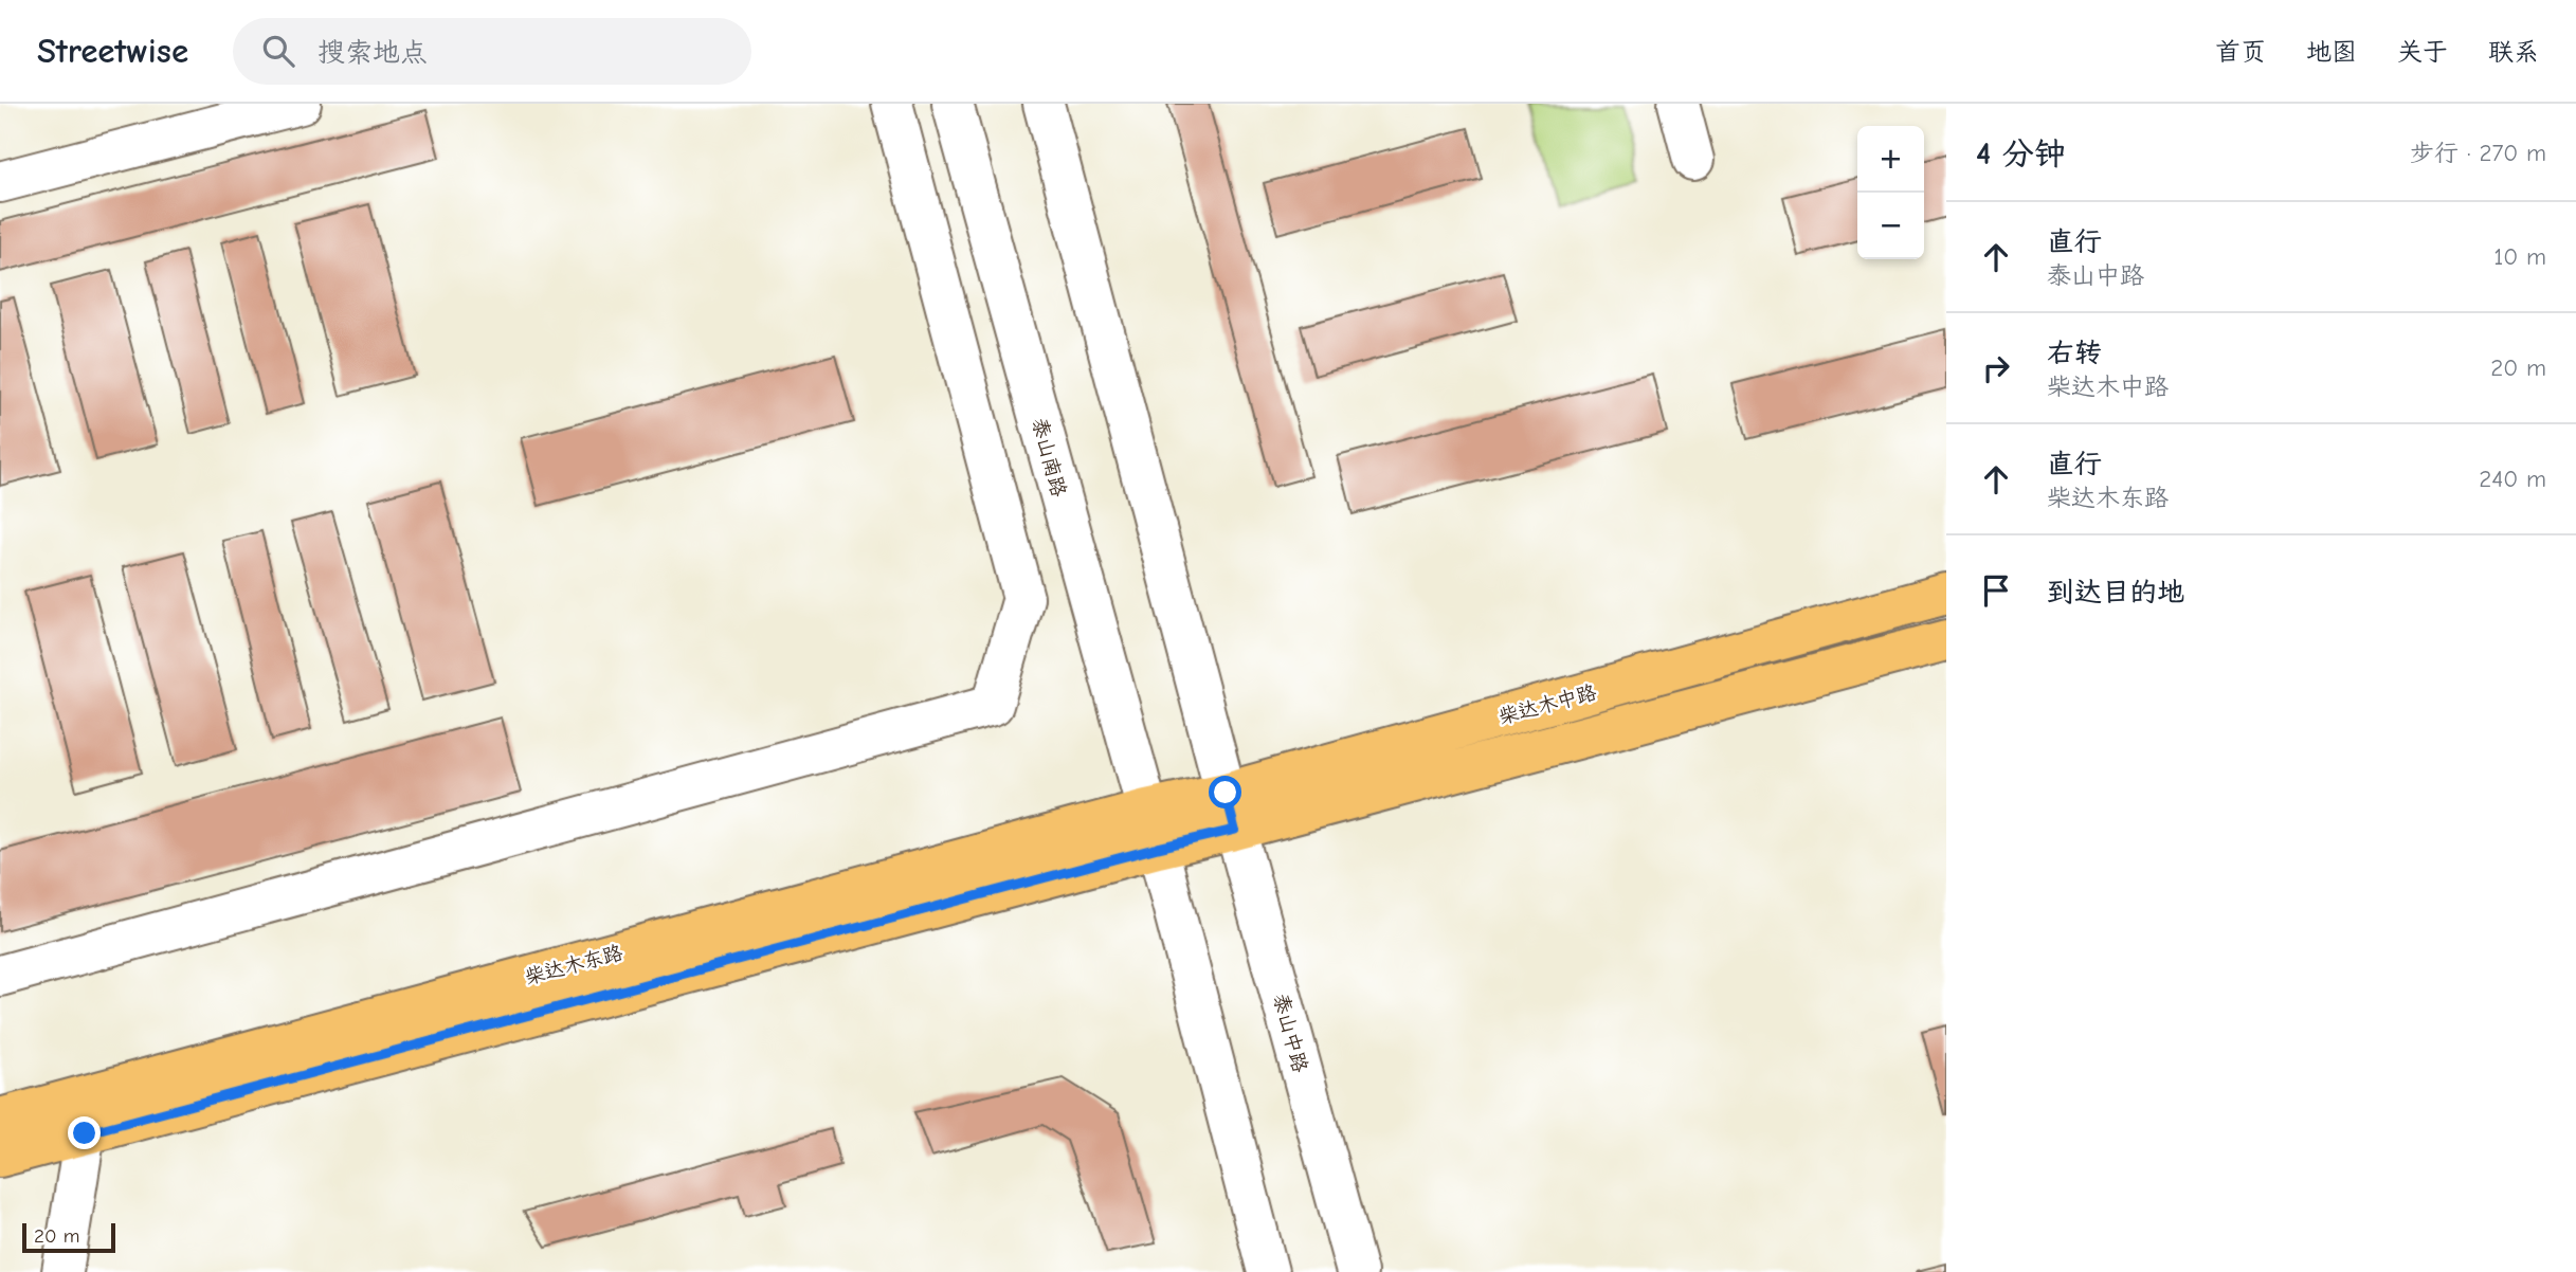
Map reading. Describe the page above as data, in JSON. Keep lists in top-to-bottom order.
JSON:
{
  "streets": {
    "main road": ["柴达木中路", "柴达木东路"],
    "street": ["泰山南路", "泰山中路"]
  },
  "crossings": [
    ["泰山南路", "柴达木中路"],
    ["泰山南路", "柴达木东路"],
    ["柴达木中路", "柴达木东路"],
    ["柴达木中路", "泰山中路"]
  ],
  "scale_bar": "20 m",
  "page": {
    "header": "Streetwise",
    "search": "搜索地点",
    "nav": [
      "首页",
      "地图",
      "关于",
      "联系"
    ],
    "heading": ["4 分钟", "步行 · 270 m"],
    "map_buttons": ["+", "−"],
    "list": [
      ["直行", "泰山中路", "10 m"],
      ["右转", "柴达木中路", "20 m"],
      ["直行", "柴达木东路", "240 m"],
      "到达目的地"
    ],
    "scale": "20 m"
  }
}
